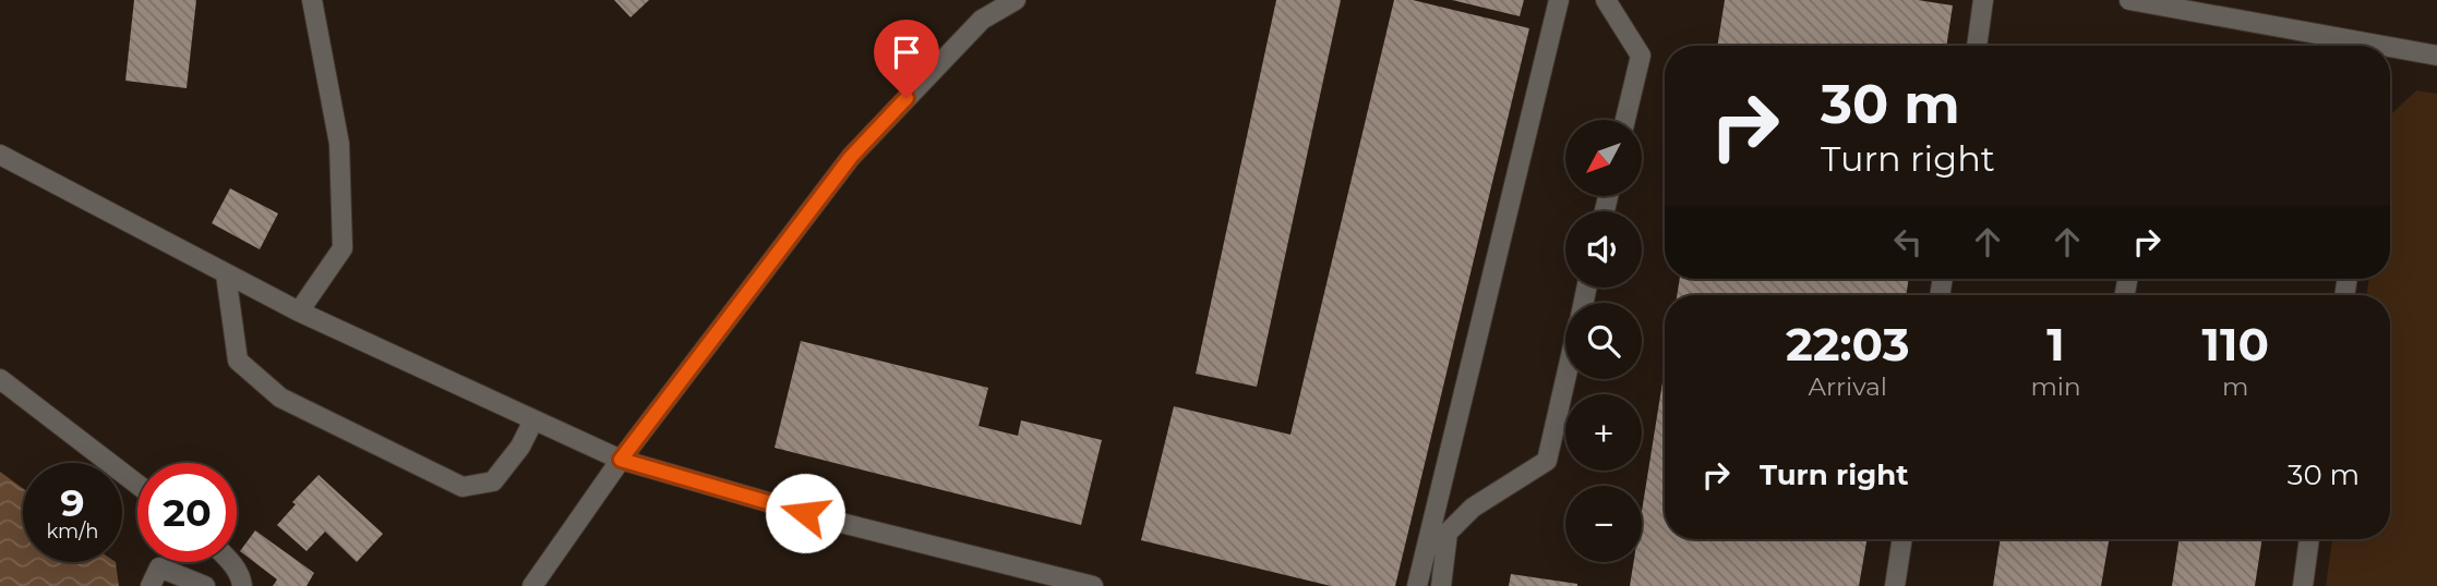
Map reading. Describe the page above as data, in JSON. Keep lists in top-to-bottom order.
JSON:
{
  "north": "bottom left",
  "page": {
    "turn": ["30 m", "Turn right"],
    "map_buttons": ["+", "−"],
    "eta": [
      "22:03",
      "Arrival",
      "1",
      "min",
      "110",
      "m"
    ],
    "list": [
      {
        "name": "Turn right",
        "value": "30 m"
      }
    ],
    "speed": "9 km/h",
    "limit": "20"
  }
}
